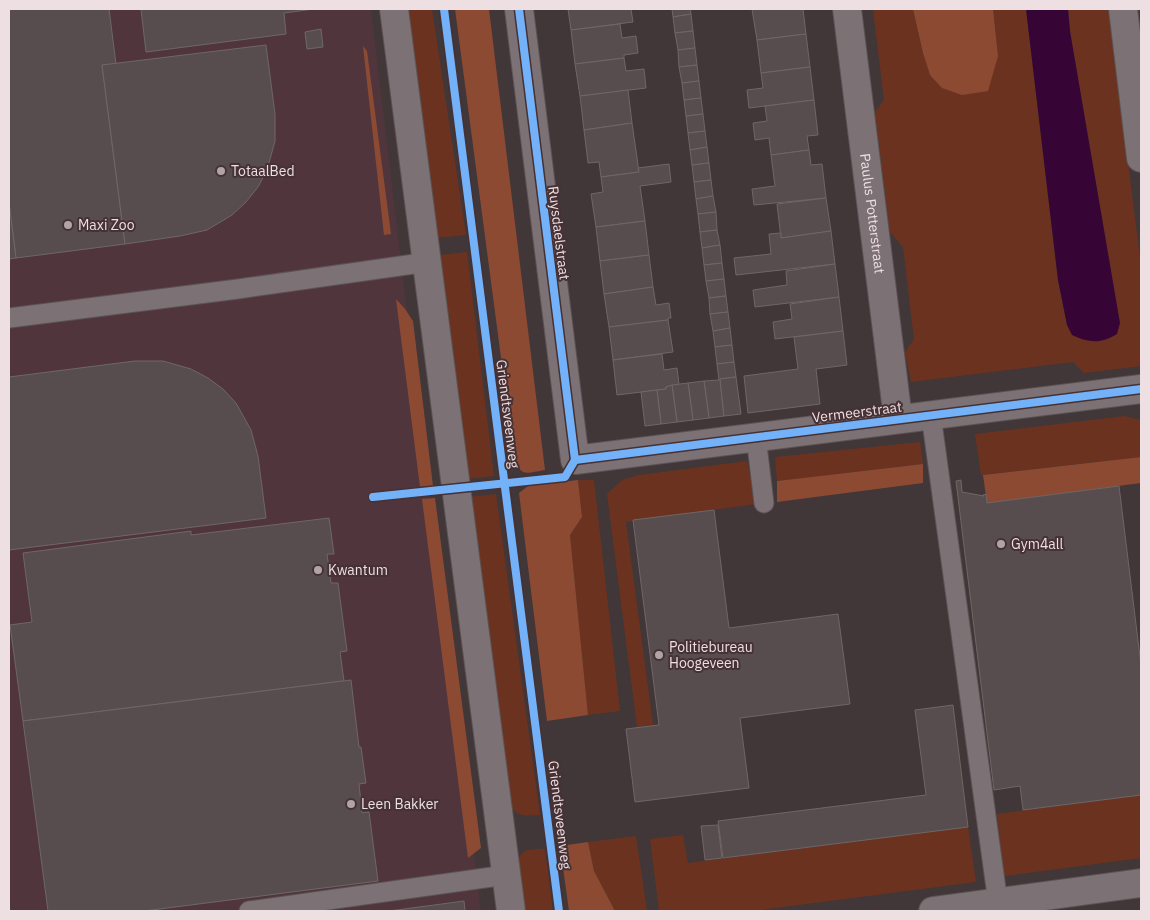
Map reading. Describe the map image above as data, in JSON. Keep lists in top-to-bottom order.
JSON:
{
  "streets": {
    "street": ["Paulus Potterstraat", "Ruysdaelstraat", "Vermeerstraat"],
    "cycle path": ["Griendtsveenweg"]
  },
  "crossings": [
    ["Paulus Potterstraat", "Vermeerstraat"],
    ["Ruysdaelstraat", "Vermeerstraat"]
  ],
  "places": [
    "TotaalBed",
    "Maxi Zoo",
    "Gym4all",
    "Kwantum",
    "Politiebureau Hoogeveen",
    "Leen Bakker"
  ]
}
